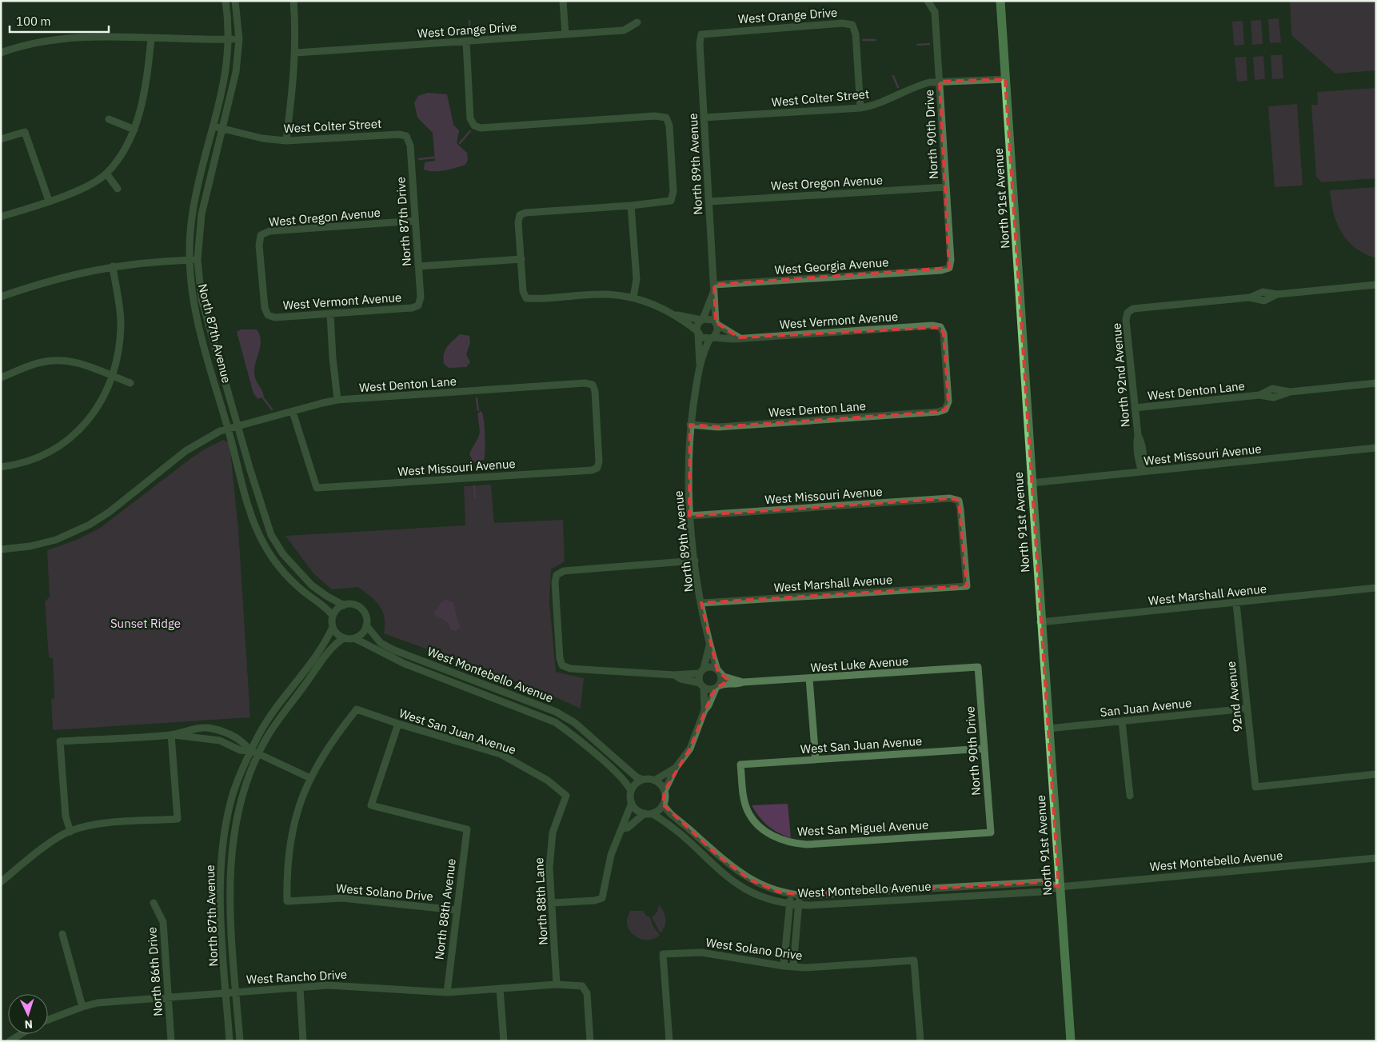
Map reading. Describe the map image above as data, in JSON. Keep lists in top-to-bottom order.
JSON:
{
  "streets": {
    "main road": ["North 91st Avenue"],
    "street": [
      "West Orange Drive",
      "West Colter Street",
      "North 90th Drive",
      "North 89th Avenue",
      "West Oregon Avenue",
      "North 87th Drive",
      "West Georgia Avenue",
      "West Vermont Avenue",
      "North 87th Avenue",
      "North 92nd Avenue",
      "West Denton Lane",
      "West Missouri Avenue",
      "West Marshall Avenue",
      "West Luke Avenue",
      "West Montebello Avenue",
      "92nd Avenue",
      "San Juan Avenue",
      "West San Juan Avenue",
      "West San Miguel Avenue",
      "West Solano Drive",
      "North 88th Lane",
      "North 88th Avenue",
      "North 86th Drive",
      "West Rancho Drive"
    ]
  },
  "crossings": [
    ["West Orange Drive", "West Colter Street"],
    ["West Orange Drive", "North 89th Avenue"],
    ["West Colter Street", "North 90th Drive"],
    ["West Colter Street", "North 89th Avenue"],
    ["West Colter Street", "North 91st Avenue"],
    ["West Colter Street", "North 87th Drive"],
    ["West Colter Street", "North 87th Avenue"],
    ["North 90th Drive", "West Oregon Avenue"],
    ["North 90th Drive", "West Georgia Avenue"],
    ["North 90th Drive", "West Luke Avenue"],
    ["North 90th Drive", "West San Juan Avenue"],
    ["North 90th Drive", "West San Miguel Avenue"],
    ["North 89th Avenue", "West Oregon Avenue"],
    ["North 89th Avenue", "West Georgia Avenue"],
    ["North 89th Avenue", "West Vermont Avenue"],
    ["North 89th Avenue", "West Denton Lane"],
    ["North 89th Avenue", "West Missouri Avenue"],
    ["North 89th Avenue", "West Marshall Avenue"],
    ["North 89th Avenue", "West Luke Avenue"],
    ["West Oregon Avenue", "North 87th Drive"],
    ["West Oregon Avenue", "West Vermont Avenue"],
    ["North 91st Avenue", "West Missouri Avenue"],
    ["North 91st Avenue", "West Marshall Avenue"],
    ["North 91st Avenue", "West Montebello Avenue"],
    ["North 91st Avenue", "San Juan Avenue"],
    ["North 87th Drive", "West Vermont Avenue"],
    ["West Vermont Avenue", "West Denton Lane"],
    ["North 87th Avenue", "West Denton Lane"],
    ["North 87th Avenue", "West Montebello Avenue"],
    ["North 87th Avenue", "West Rancho Drive"],
    ["North 92nd Avenue", "West Denton Lane"],
    ["North 92nd Avenue", "West Missouri Avenue"],
    ["West Denton Lane", "West Missouri Avenue"],
    ["West Missouri Avenue", "West Marshall Avenue"],
    ["West Marshall Avenue", "92nd Avenue"],
    ["92nd Avenue", "San Juan Avenue"],
    ["West San Juan Avenue", "West San Miguel Avenue"],
    ["West San Juan Avenue", "West Solano Drive"],
    ["West San Juan Avenue", "North 88th Lane"],
    ["West San Juan Avenue", "North 88th Avenue"],
    ["West Solano Drive", "North 88th Avenue"],
    ["North 88th Lane", "West Rancho Drive"],
    ["North 88th Avenue", "West Rancho Drive"],
    ["North 86th Drive", "West Rancho Drive"]
  ],
  "parks": ["Sunset Ridge"],
  "scale_bar": "100 m",
  "north": "bottom"
}
